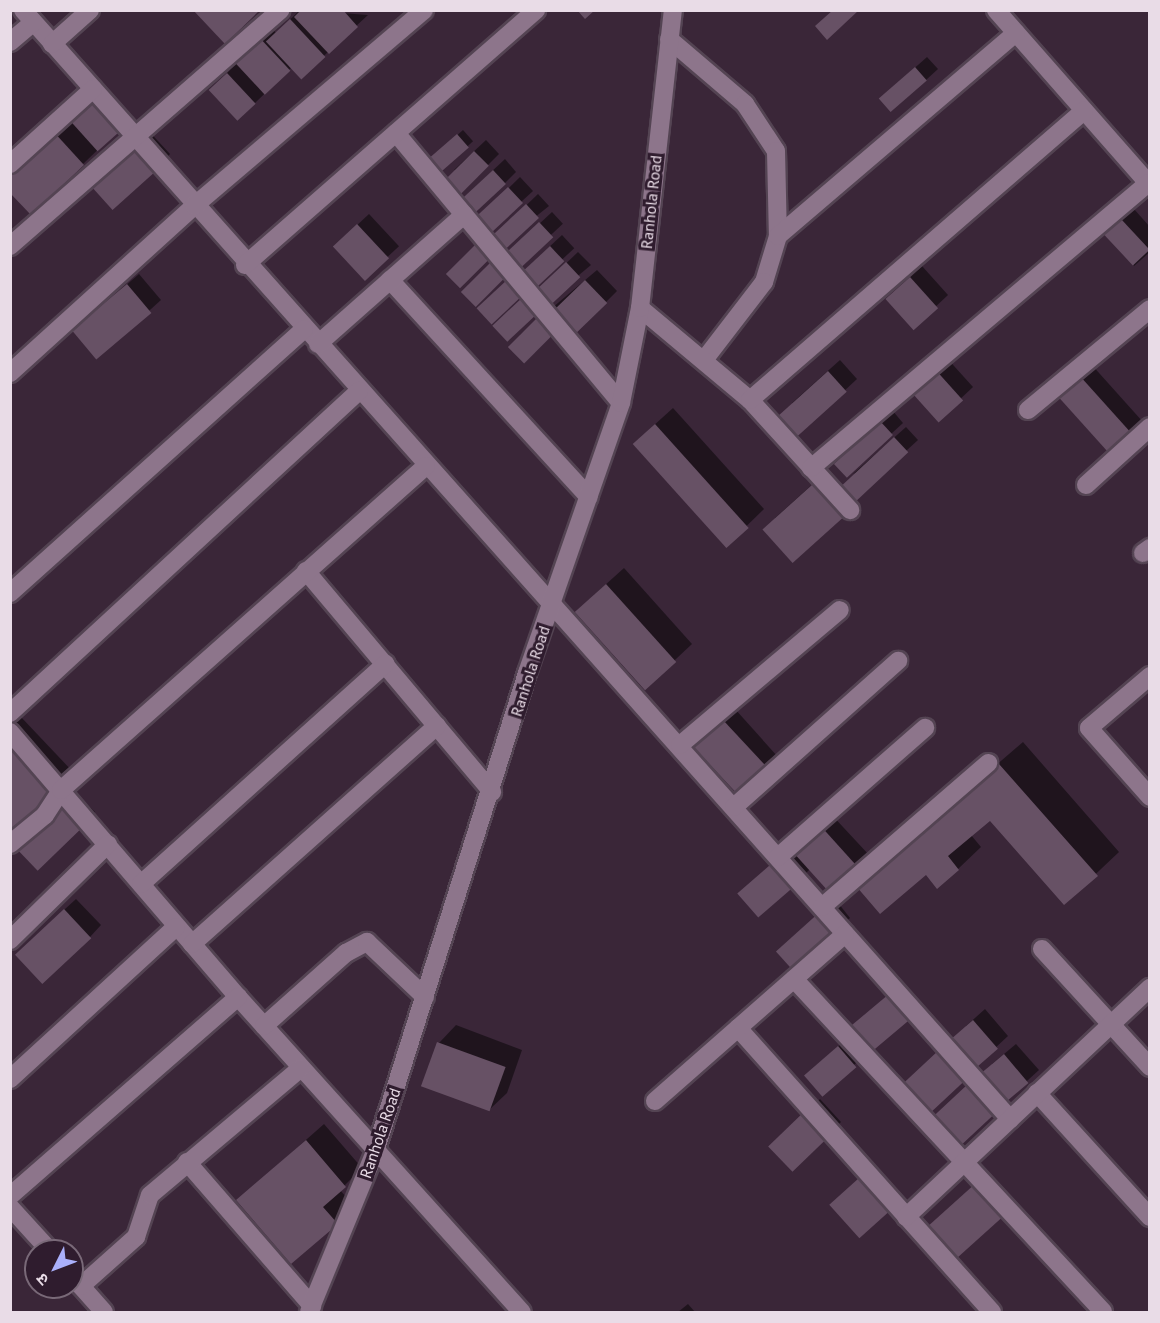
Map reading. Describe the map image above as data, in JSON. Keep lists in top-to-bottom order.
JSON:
{
  "streets": {
    "street": ["Ranhola Road"]
  },
  "north": "bottom left"
}
